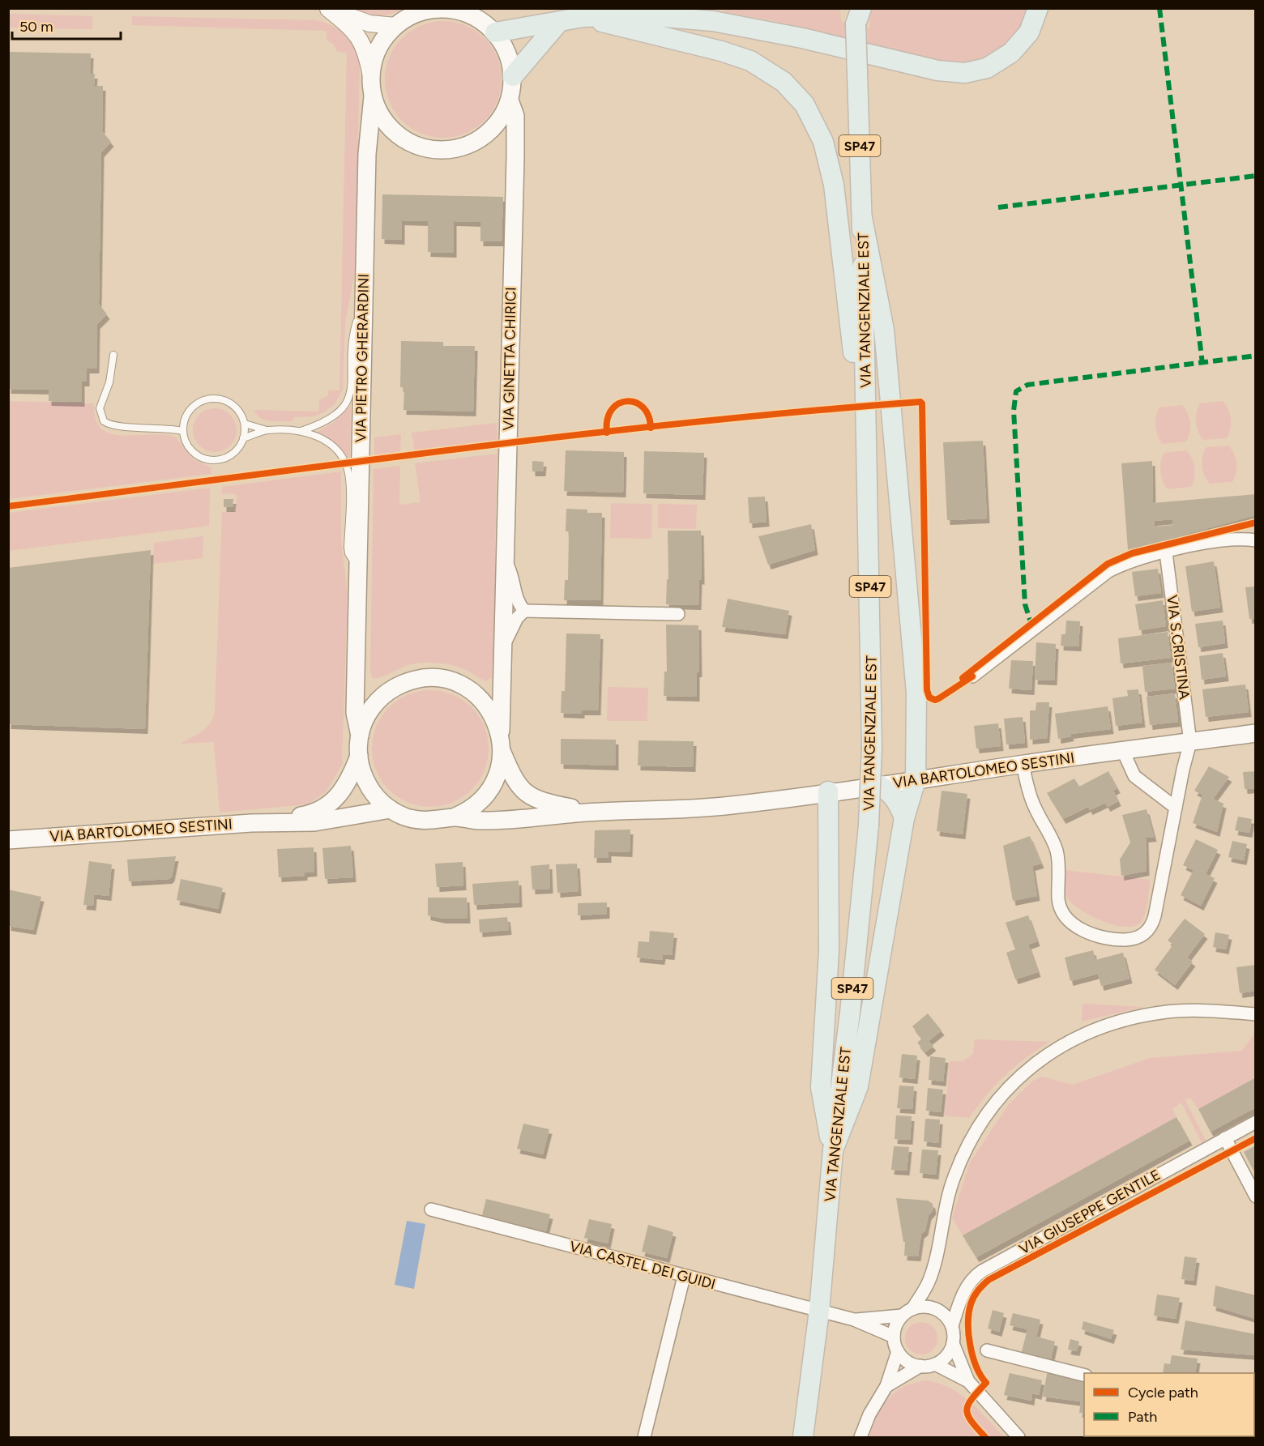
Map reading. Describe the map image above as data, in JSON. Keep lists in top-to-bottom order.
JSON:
{
  "streets": {
    "main road": [
      "SP47",
      "VIA TANGENZIALE EST",
      "VIA PIETRO GHERARDINI",
      "VIA GINETTA CHIRICI",
      "VIA BARTOLOMEO SESTINI"
    ],
    "street": ["VIA S.CRISTINA", "VIA GIUSEPPE GENTILE", "VIA CASTEL DEI GUIDI"]
  },
  "crossings": [
    ["VIA TANGENZIALE EST", "VIA CASTEL DEI GUIDI"],
    ["VIA PIETRO GHERARDINI", "VIA GINETTA CHIRICI"],
    ["VIA S.CRISTINA", "VIA BARTOLOMEO SESTINI"],
    ["VIA GIUSEPPE GENTILE", "VIA CASTEL DEI GUIDI"]
  ],
  "legend": ["Cycle path", "Path"],
  "scale_bar": "50 m"
}
